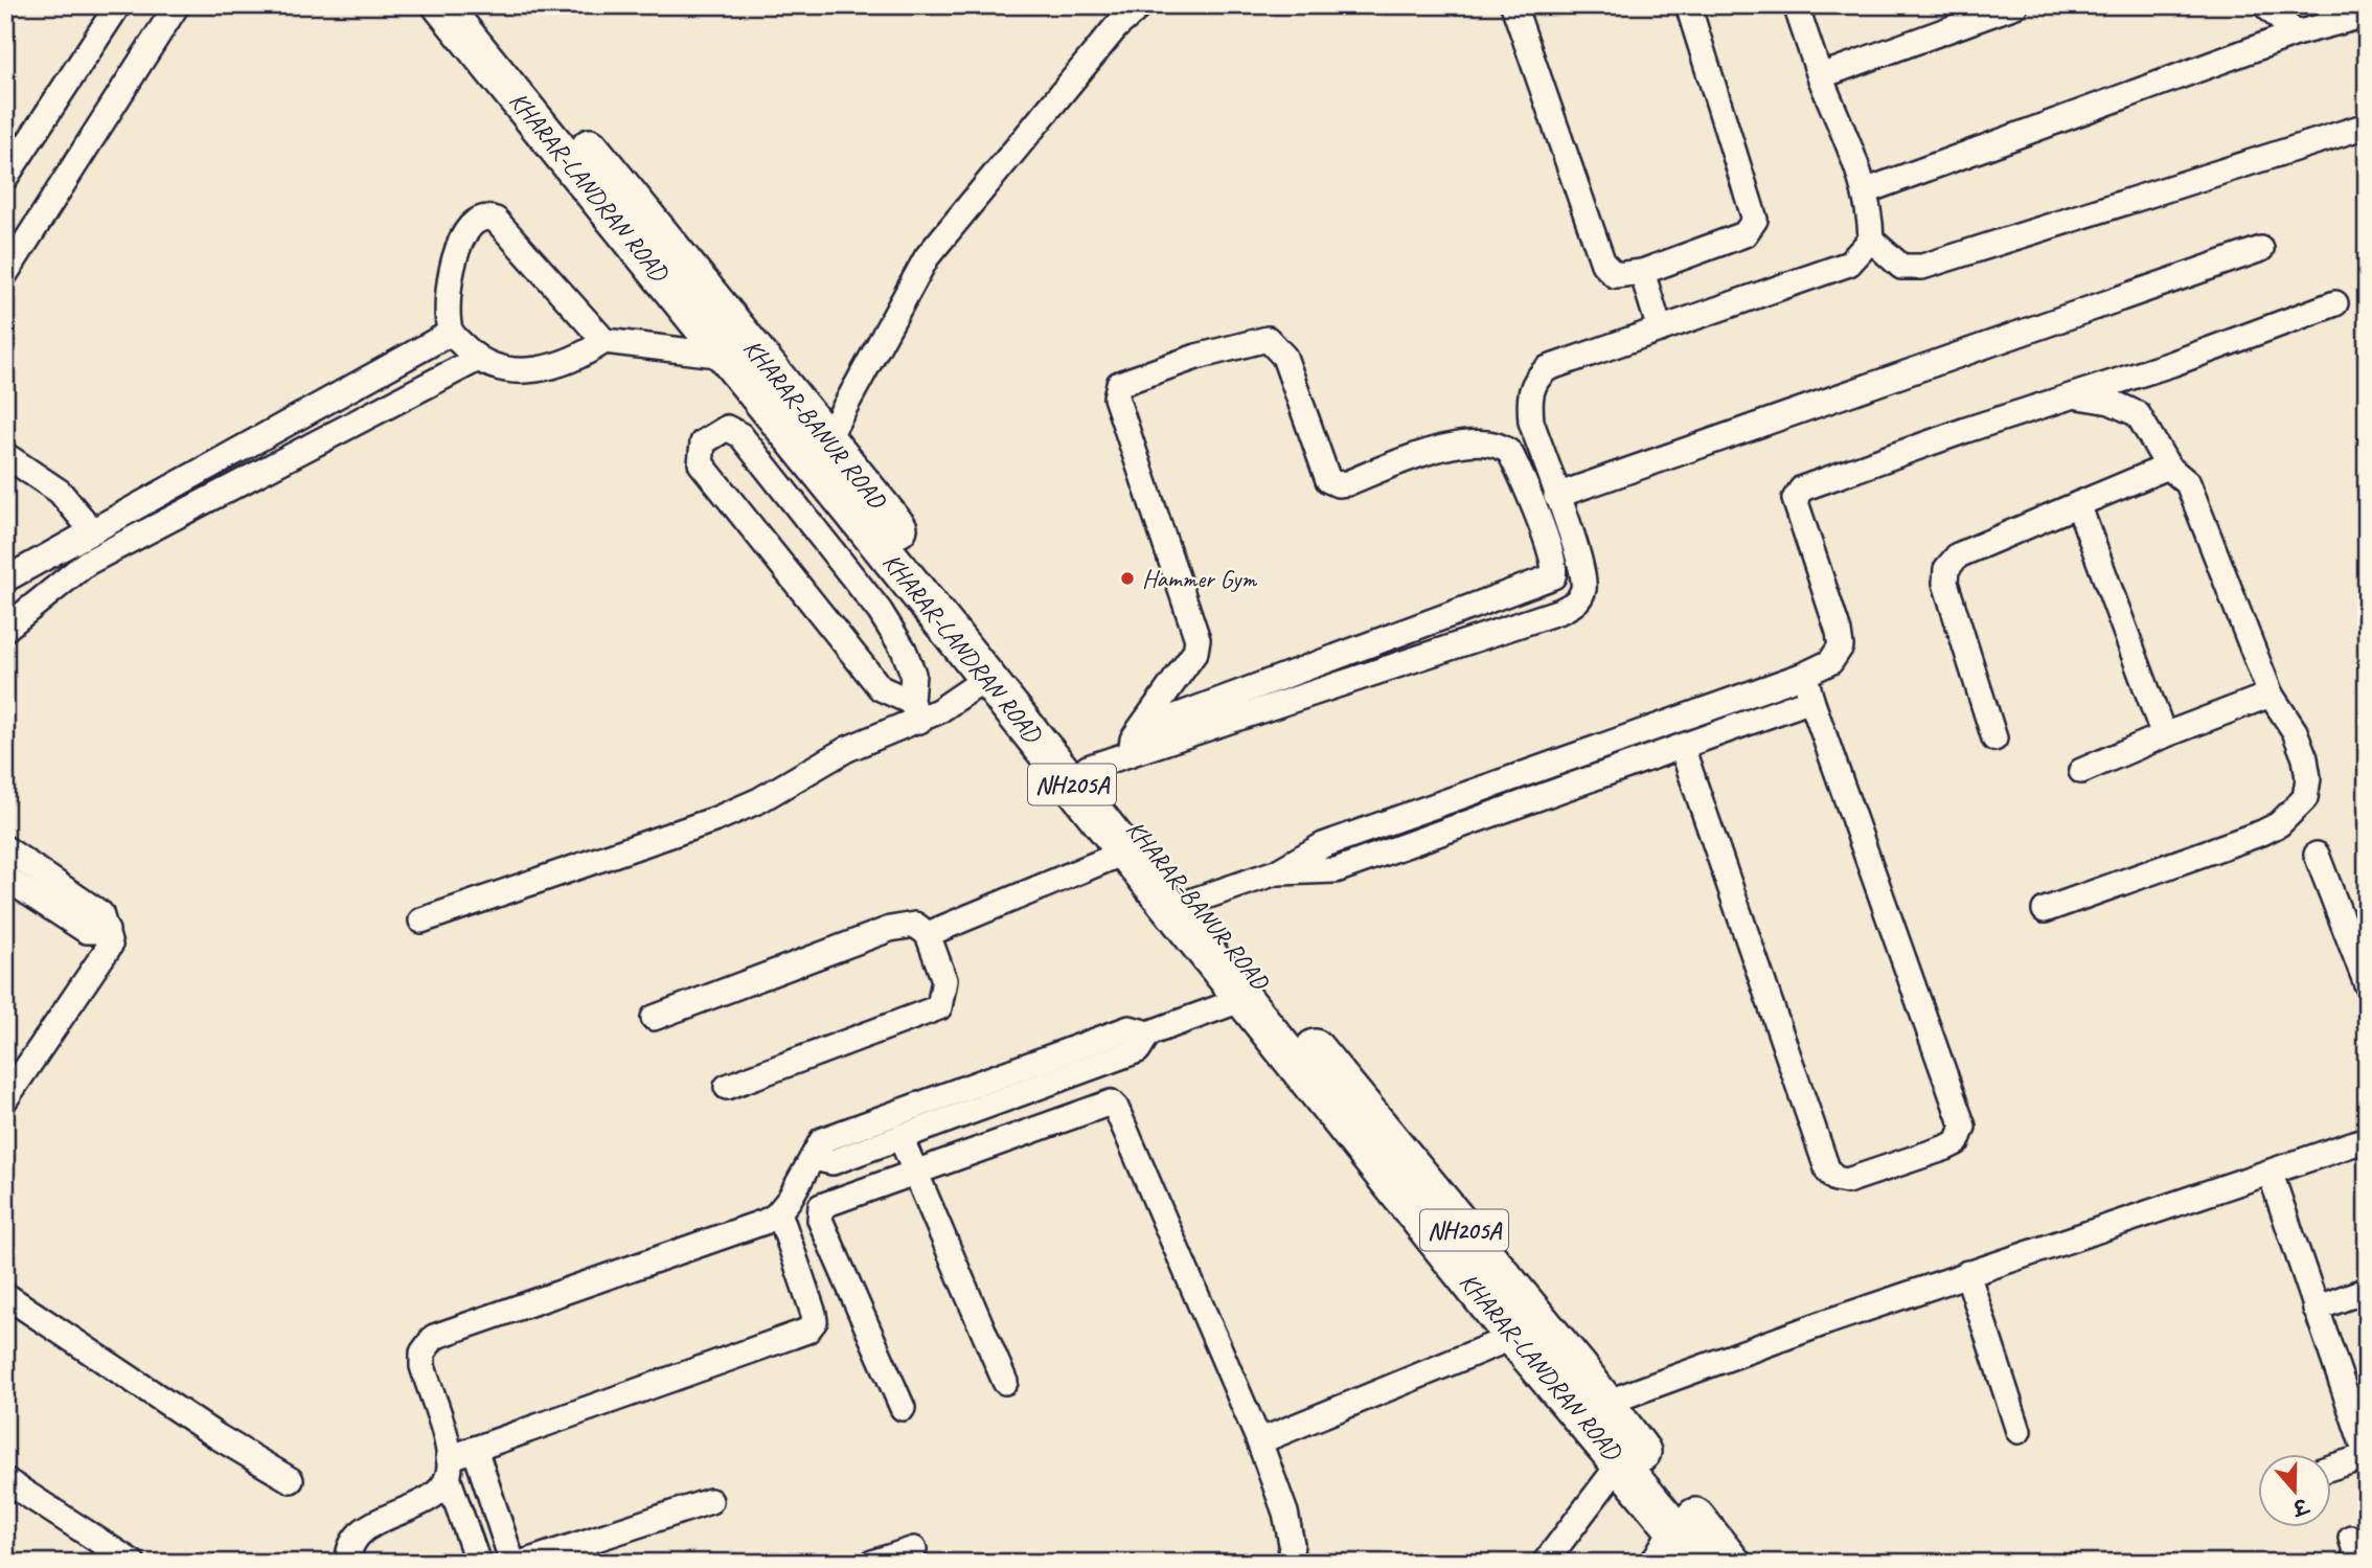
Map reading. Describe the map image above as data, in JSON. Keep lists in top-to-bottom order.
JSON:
{
  "streets": {
    "highway": ["KHARAR-LANDRAN ROAD", "KHARAR-BANUR ROAD", "NH205A"]
  },
  "crossings": [
    ["KHARAR-LANDRAN ROAD", "KHARAR-BANUR ROAD"],
    ["KHARAR-LANDRAN ROAD", "NH205A"]
  ],
  "places": ["Hammer Gym"],
  "north": "bottom"
}
